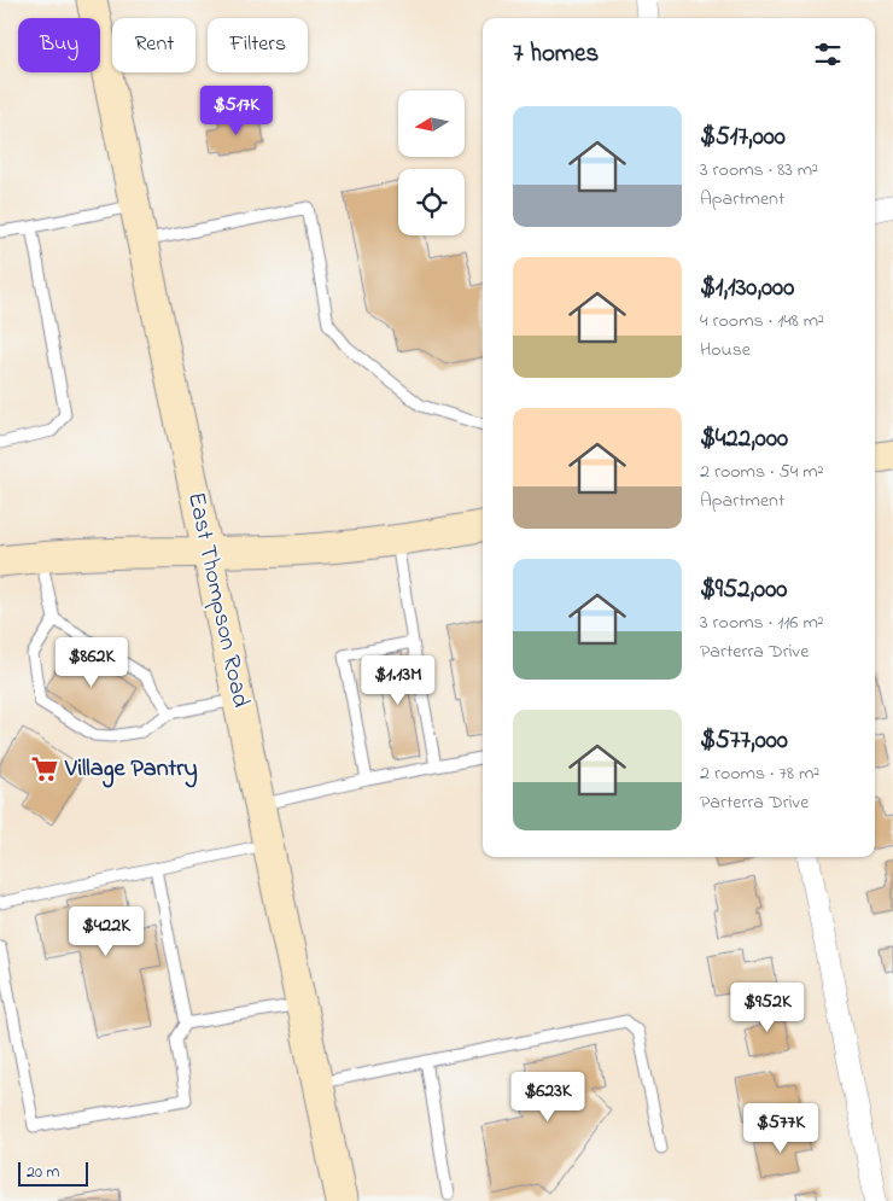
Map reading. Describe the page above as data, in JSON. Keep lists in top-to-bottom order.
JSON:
{
  "streets": {
    "main road": ["East Thompson Road"]
  },
  "places": {
    "supermarket": ["Village Pantry"]
  },
  "scale_bar": "20 m",
  "north": "left",
  "page": {
    "chip": ["Buy", "Rent", "Filters"],
    "heading": "7 homes",
    "price": [
      "$517K",
      "$862K",
      "$1.13M",
      "$422K",
      "$952K",
      "$623K",
      "$577K"
    ],
    "list": [
      {
        "name": "$517,000",
        "note": "3 rooms · 83 m² · Apartment"
      },
      {
        "name": "$1,130,000",
        "note": "4 rooms · 148 m² · House"
      },
      {
        "name": "$422,000",
        "note": "2 rooms · 54 m² · Apartment"
      },
      {
        "name": "$952,000",
        "note": "3 rooms · 116 m² · Parterra Drive"
      },
      {
        "name": "$577,000",
        "note": "2 rooms · 78 m² · Parterra Drive"
      }
    ],
    "scale": "20 m"
  }
}
